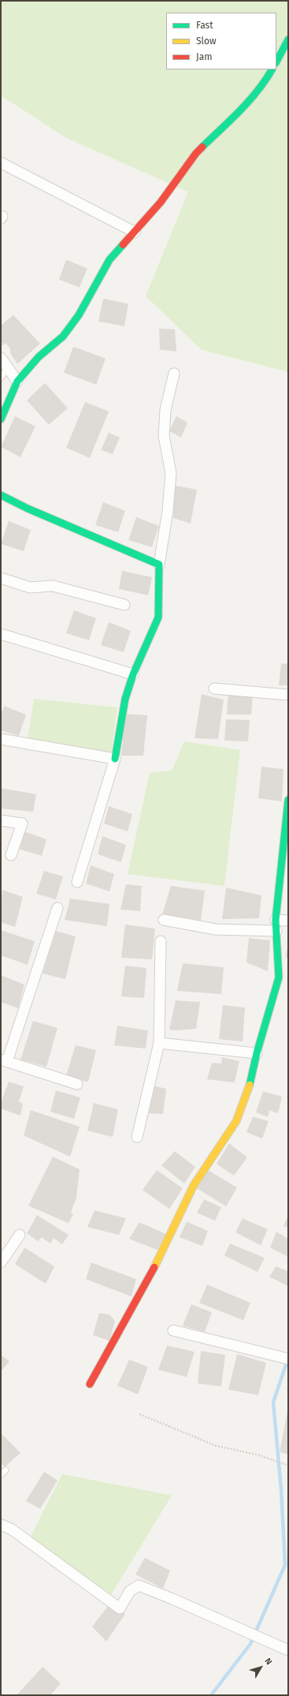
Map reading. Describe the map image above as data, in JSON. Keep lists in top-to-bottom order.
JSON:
{
  "legend": ["Fast", "Slow", "Jam"],
  "north": "top right"
}
